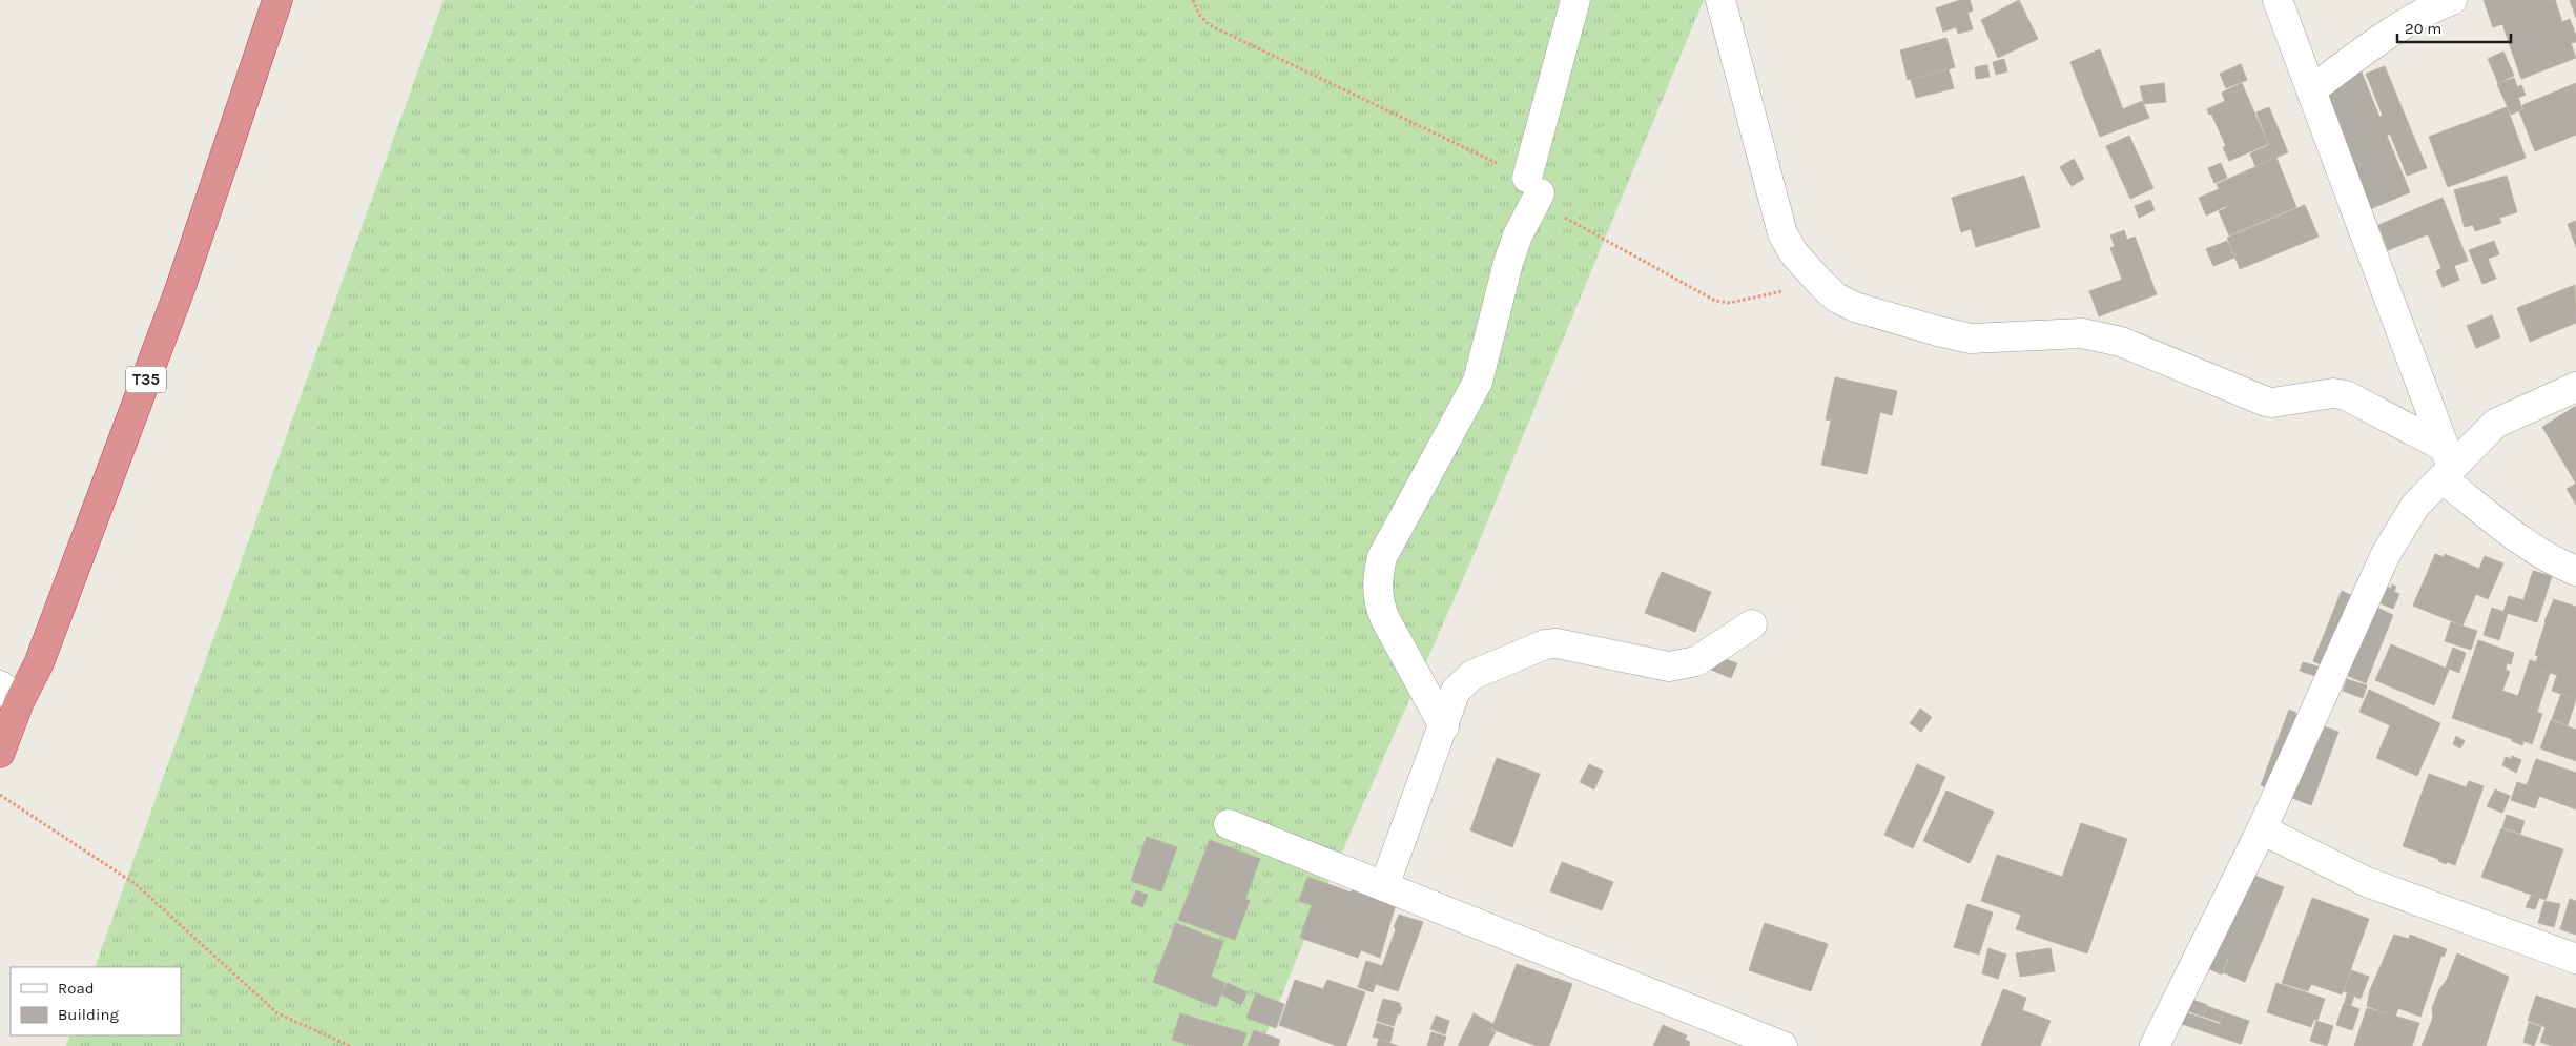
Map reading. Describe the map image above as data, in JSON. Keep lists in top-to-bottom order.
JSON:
{
  "streets": {
    "highway": ["T35"]
  },
  "legend": ["Road", "Building"],
  "scale_bar": "20 m"
}
